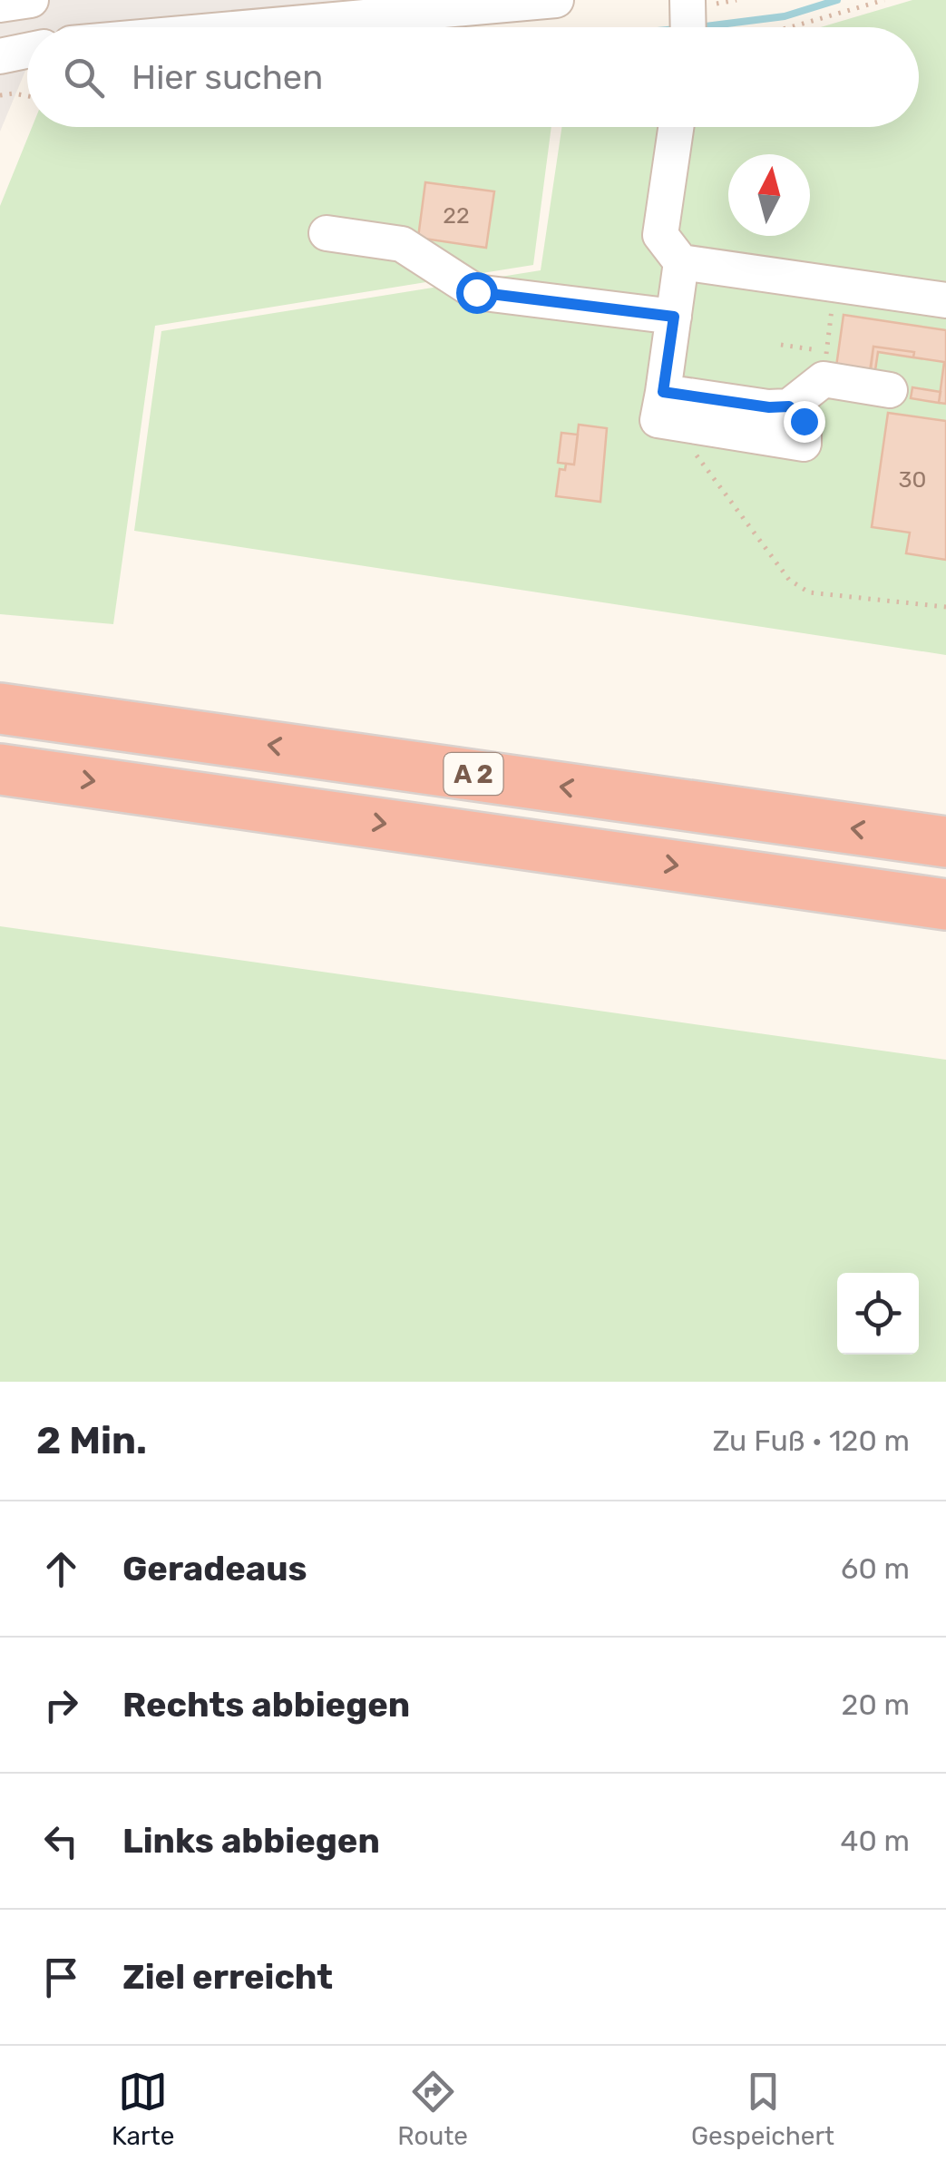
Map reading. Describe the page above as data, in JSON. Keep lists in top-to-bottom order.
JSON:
{
  "streets": {
    "highway": ["A 2"]
  },
  "house_numbers": ["22", "30"],
  "north": "top",
  "page": {
    "search": "Hier suchen",
    "heading": ["2 Min.", "Zu Fuß · 120 m"],
    "list": [
      ["Geradeaus", "60 m"],
      ["Rechts abbiegen", "20 m"],
      ["Links abbiegen", "40 m"],
      "Ziel erreicht"
    ],
    "nav": ["Karte", "Route", "Gespeichert"]
  }
}
